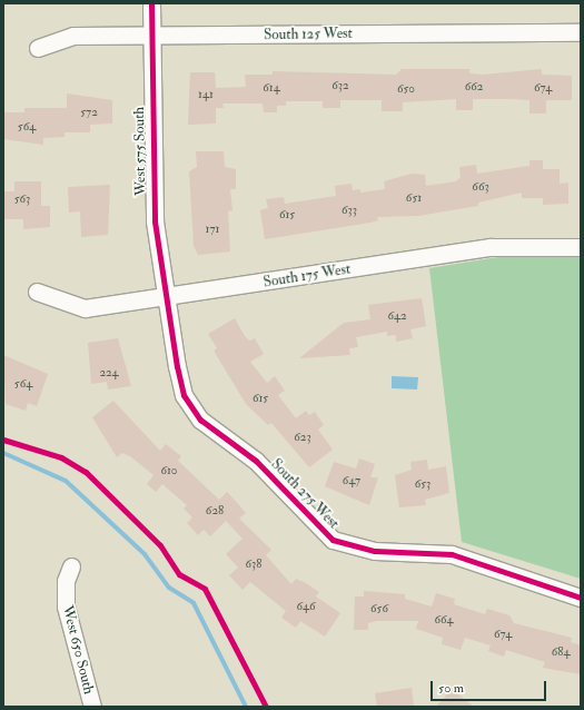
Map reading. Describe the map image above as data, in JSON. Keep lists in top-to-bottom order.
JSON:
{
  "streets": {
    "street": [
      "South 125 West",
      "West 575 South",
      "South 175 West",
      "South 275 West",
      "West 650 South"
    ]
  },
  "crossings": [
    ["South 125 West", "West 575 South"],
    ["West 575 South", "South 175 West"],
    ["West 575 South", "South 275 West"],
    ["South 175 West", "South 275 West"]
  ],
  "house_numbers": [
    "632",
    "662",
    "614",
    "674",
    "650",
    "141",
    "572",
    "564",
    "663",
    "651",
    "563",
    "633",
    "615",
    "171",
    "642",
    "224",
    "564",
    "615",
    "623",
    "610",
    "647",
    "653",
    "628",
    "638",
    "646",
    "656",
    "664",
    "674",
    "684"
  ],
  "scale_bar": "50 m"
}
